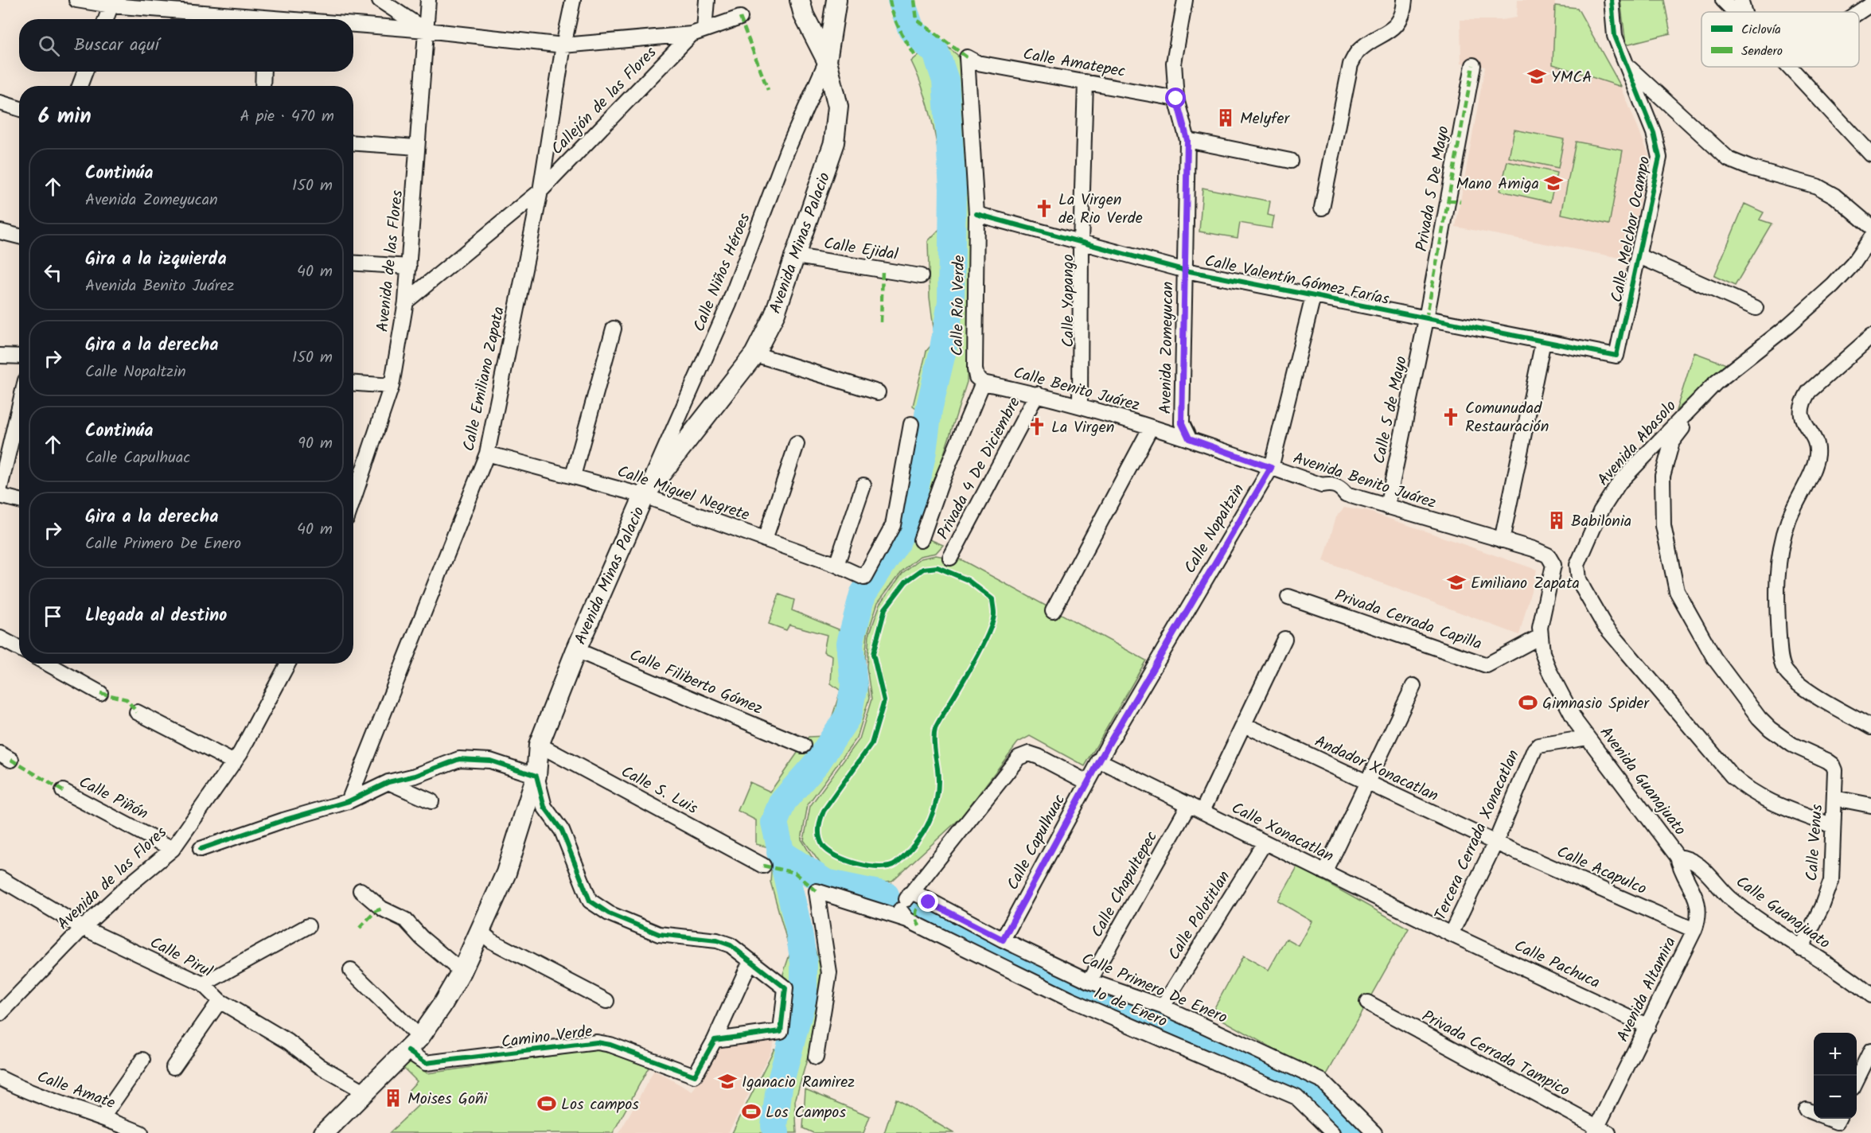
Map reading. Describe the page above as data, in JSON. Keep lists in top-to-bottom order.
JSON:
{
  "streets": {
    "main road": ["Avenida Minas Palacio"],
    "street": [
      "Calle Amatepec",
      "Callejón de las Flores",
      "Privada 5 De Mayo",
      "Calle Melchor Ocampo",
      "Calle Ejidal",
      "Avenida de las Flores",
      "Calle Niños Héroes",
      "Calle Valentín Gómez Farías",
      "Calle Yapango",
      "Calle Río Verde",
      "Avenida Zomeyucan",
      "Calle Emiliano Zapata",
      "Calle Benito Juárez",
      "Calle 5 de Mayo",
      "Avenida Abasolo",
      "Privada 4 De Diciembre",
      "Avenida Benito Juárez",
      "Calle Miguel Negrete",
      "Calle Nopaltzin",
      "Privada Cerrada Capilla",
      "Calle Filiberto Gómez",
      "Andador Xonacatlan",
      "Avenida Guanajuato",
      "Calle S. Luis",
      "Calle Piñón",
      "Calle Xonacatlan",
      "Tercera Cerrada Xonacatlan",
      "Calle Capulhuac",
      "Calle Venus",
      "Calle Acapulco",
      "Calle Chapultepec",
      "Calle Guanajuato",
      "Calle Polotitlan",
      "Calle Pirul",
      "Calle Pachuca",
      "Calle Primero De Enero",
      "Avenida Altamira",
      "1o de Enero",
      "Camino Verde",
      "Privada Cerrada Tampico",
      "Calle Amate"
    ]
  },
  "crossings": [
    ["Calle Amatepec", "Calle Yapango"],
    ["Calle Amatepec", "Calle Río Verde"],
    ["Calle Amatepec", "Avenida Zomeyucan"],
    ["Callejón de las Flores", "Avenida de las Flores"],
    ["Callejón de las Flores", "Calle Emiliano Zapata"],
    ["Privada 5 De Mayo", "Calle Valentín Gómez Farías"],
    ["Privada 5 De Mayo", "Calle 5 de Mayo"],
    ["Calle Melchor Ocampo", "Calle Valentín Gómez Farías"],
    ["Avenida Minas Palacio", "Calle Ejidal"],
    ["Avenida Minas Palacio", "Calle Niños Héroes"],
    ["Avenida Minas Palacio", "Calle Miguel Negrete"],
    ["Avenida Minas Palacio", "Calle Filiberto Gómez"],
    ["Avenida Minas Palacio", "Calle S. Luis"],
    ["Avenida Minas Palacio", "Calle Pirul"],
    ["Avenida Minas Palacio", "Camino Verde"],
    ["Avenida de las Flores", "Calle Piñón"],
    ["Avenida de las Flores", "Calle Pirul"],
    ["Calle Niños Héroes", "Calle Miguel Negrete"],
    ["Calle Valentín Gómez Farías", "Calle Yapango"],
    ["Calle Valentín Gómez Farías", "Calle Río Verde"],
    ["Calle Valentín Gómez Farías", "Avenida Zomeyucan"],
    ["Calle Valentín Gómez Farías", "Calle 5 de Mayo"],
    ["Calle Valentín Gómez Farías", "Calle Nopaltzin"],
    ["Calle Yapango", "Calle Benito Juárez"],
    ["Calle Río Verde", "Calle Benito Juárez"],
    ["Avenida Zomeyucan", "Calle Benito Juárez"],
    ["Avenida Zomeyucan", "Avenida Benito Juárez"],
    ["Calle Emiliano Zapata", "Calle Miguel Negrete"],
    ["Calle Benito Juárez", "Privada 4 De Diciembre"],
    ["Calle Benito Juárez", "Avenida Benito Juárez"],
    ["Calle 5 de Mayo", "Avenida Benito Juárez"],
    ["Avenida Benito Juárez", "Calle Nopaltzin"],
    ["Avenida Benito Juárez", "Avenida Guanajuato"],
    ["Calle Nopaltzin", "Calle Xonacatlan"],
    ["Calle Nopaltzin", "Calle Capulhuac"],
    ["Privada Cerrada Capilla", "Avenida Guanajuato"],
    ["Andador Xonacatlan", "Tercera Cerrada Xonacatlan"],
    ["Andador Xonacatlan", "Calle Acapulco"],
    ["Avenida Guanajuato", "Tercera Cerrada Xonacatlan"],
    ["Avenida Guanajuato", "Calle Guanajuato"],
    ["Avenida Guanajuato", "Avenida Altamira"],
    ["Calle Xonacatlan", "Tercera Cerrada Xonacatlan"],
    ["Calle Xonacatlan", "Calle Capulhuac"],
    ["Calle Xonacatlan", "Calle Chapultepec"],
    ["Calle Xonacatlan", "Calle Polotitlan"],
    ["Calle Xonacatlan", "Calle Pachuca"],
    ["Tercera Cerrada Xonacatlan", "Calle Acapulco"],
    ["Tercera Cerrada Xonacatlan", "Calle Pachuca"],
    ["Calle Capulhuac", "Calle Primero De Enero"],
    ["Calle Venus", "Calle Guanajuato"],
    ["Calle Acapulco", "Avenida Altamira"],
    ["Calle Chapultepec", "Calle Primero De Enero"],
    ["Calle Guanajuato", "Avenida Altamira"],
    ["Calle Polotitlan", "Calle Primero De Enero"],
    ["Calle Pachuca", "Avenida Altamira"],
    ["Avenida Altamira", "Privada Cerrada Tampico"]
  ],
  "places": {
    "school or university": [
      "YMCA",
      "Mano Amiga",
      "Emiliano Zapata",
      "Iganacio Ramirez"
    ],
    "building": ["Melyfer", "Babilonia", "Moises Goñi"],
    "church": ["La Virgen de Rio Verde", "Comunudad Restauración", "La Virgen"],
    "sports": ["Gimnasio Spider", "Los campos", "Los Campos"]
  },
  "legend": ["Ciclovía", "Sendero"],
  "page": {
    "search": "Buscar aquí",
    "heading": ["6 min", "A pie · 470 m"],
    "list": [
      ["Continúa", "Avenida Zomeyucan", "150 m"],
      ["Gira a la izquierda", "Avenida Benito Juárez", "40 m"],
      ["Gira a la derecha", "Calle Nopaltzin", "150 m"],
      ["Continúa", "Calle Capulhuac", "90 m"],
      ["Gira a la derecha", "Calle Primero De Enero", "40 m"],
      "Llegada al destino"
    ],
    "map_buttons": ["+", "−"]
  }
}
